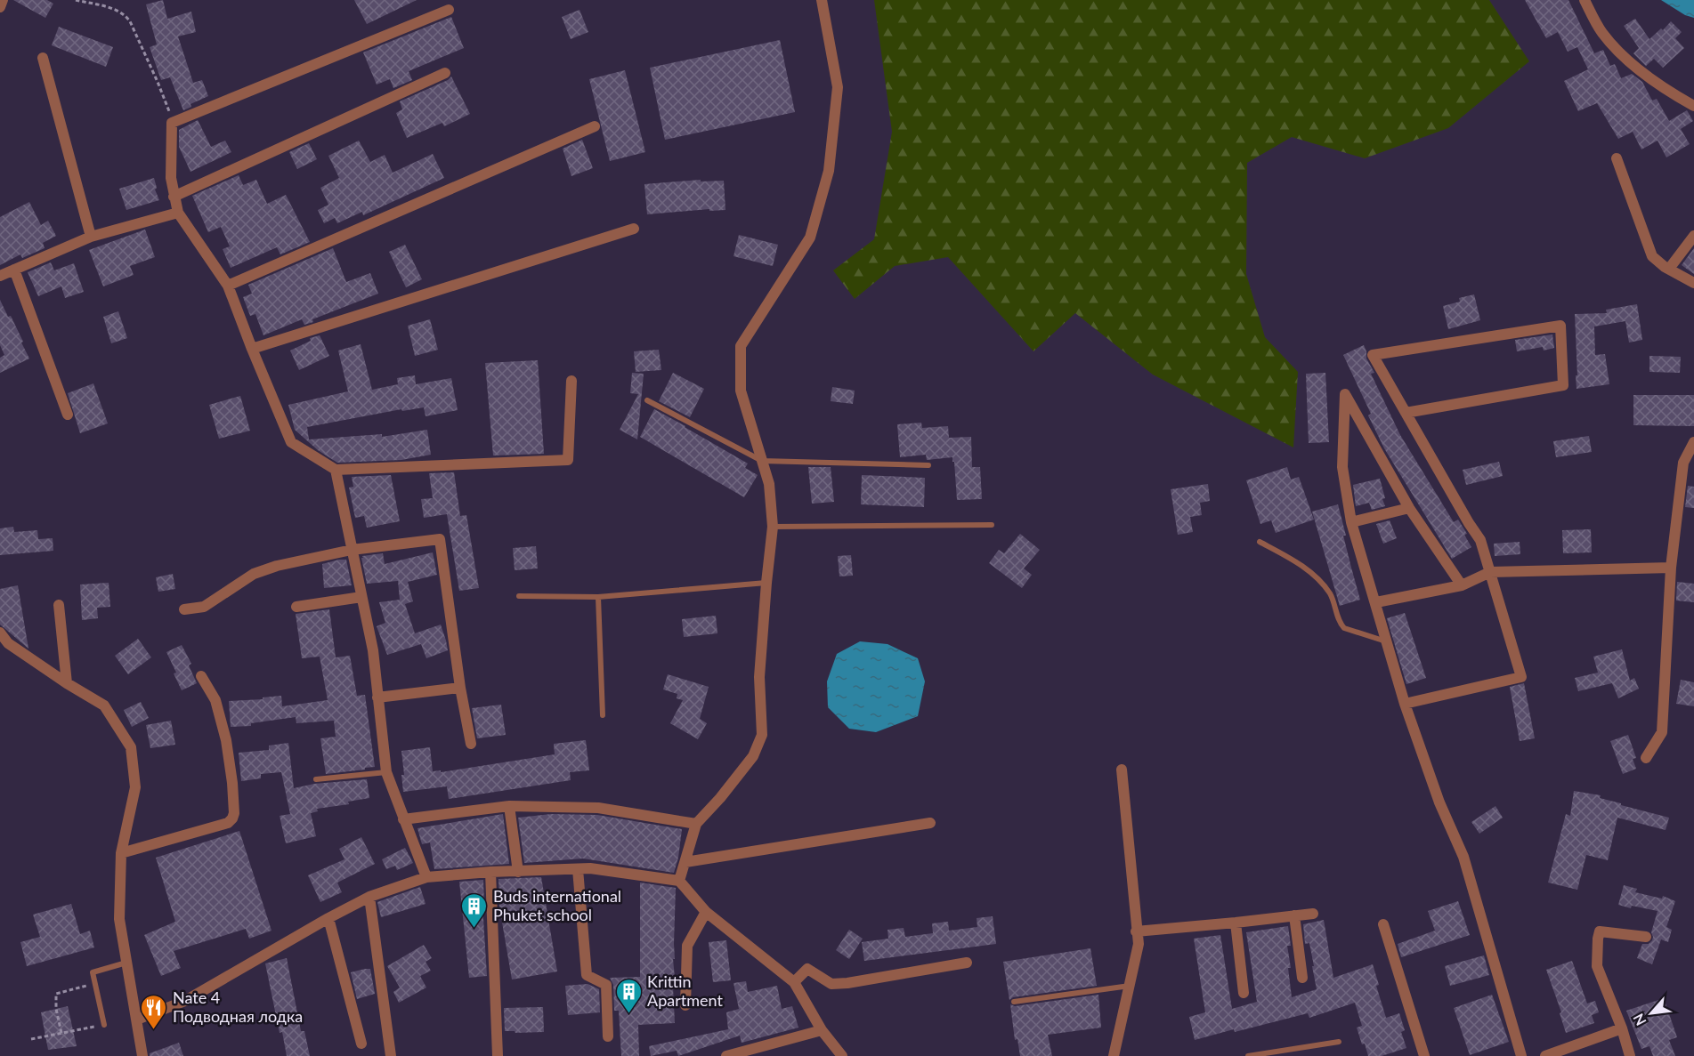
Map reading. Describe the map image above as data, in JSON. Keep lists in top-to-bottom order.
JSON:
{
  "places": {
    "building": ["Buds international Phuket school", "Krittin Apartment"],
    "restaurant": ["Nate 4 Подводная лодка"]
  },
  "north": "bottom left"
}
